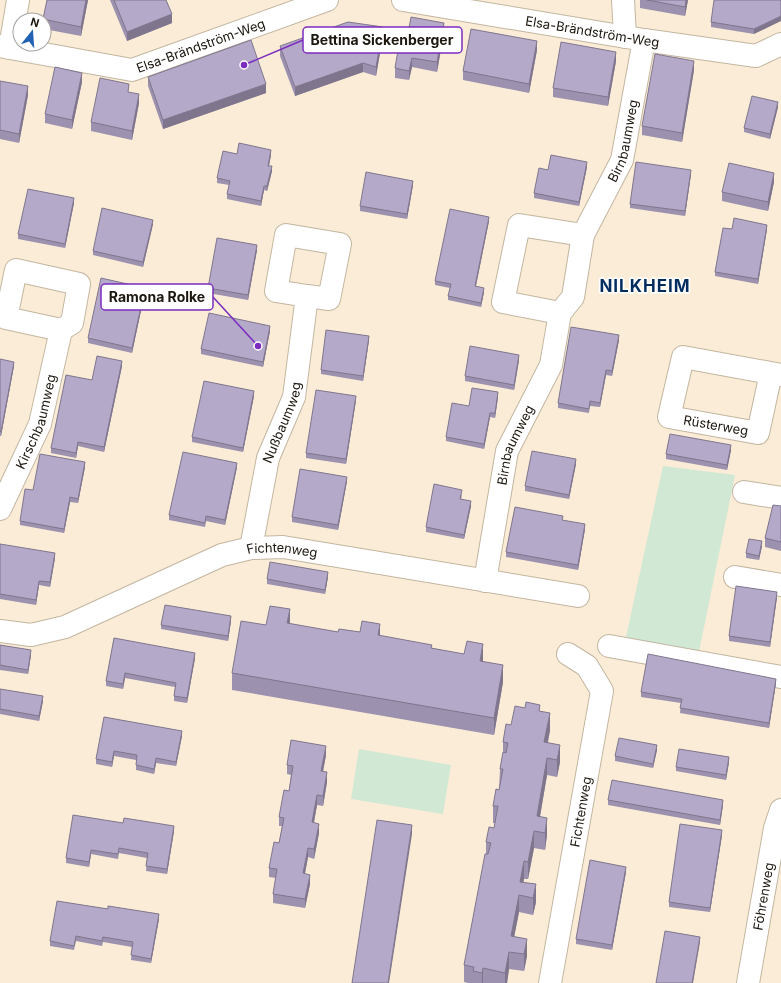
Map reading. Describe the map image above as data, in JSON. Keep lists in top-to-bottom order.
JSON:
{
  "streets": {
    "street": [
      "Elsa-Brändström-Weg",
      "Birnbaumweg",
      "Kirschbaumweg",
      "Nußbaumweg",
      "Rüsterweg",
      "Fichtenweg",
      "Föhrenweg"
    ]
  },
  "crossings": [
    ["Elsa-Brändström-Weg", "Birnbaumweg"],
    ["Birnbaumweg", "Fichtenweg"],
    ["Nußbaumweg", "Fichtenweg"]
  ],
  "districts": ["NILKHEIM"],
  "places": ["Bettina Sickenberger", "Ramona Rolke"],
  "north": "top"
}
